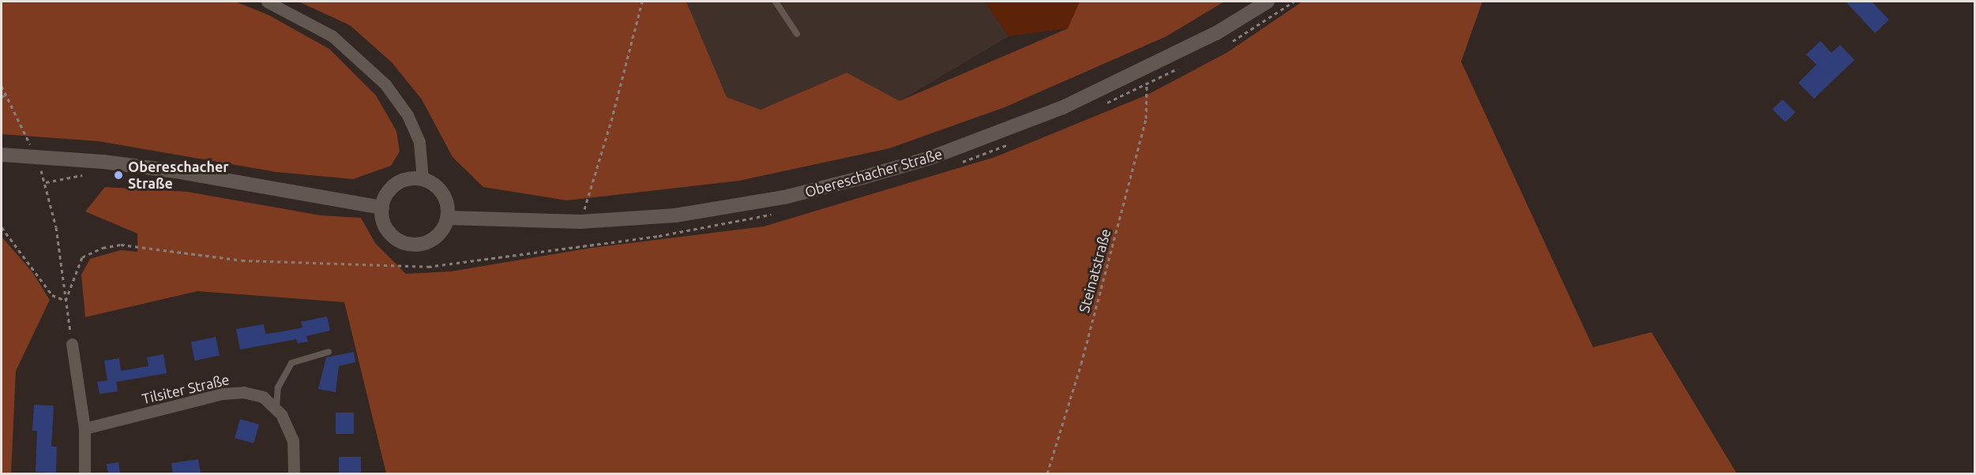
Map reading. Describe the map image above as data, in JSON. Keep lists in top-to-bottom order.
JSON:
{
  "streets": {
    "main road": ["Obereschacher Straße"],
    "street": ["Tilsiter Straße"],
    "path": ["Steinatstraße"]
  },
  "crossings": [
    ["Obereschacher Straße", "Steinatstraße"]
  ],
  "places": ["Obereschacher Straße"]
}
